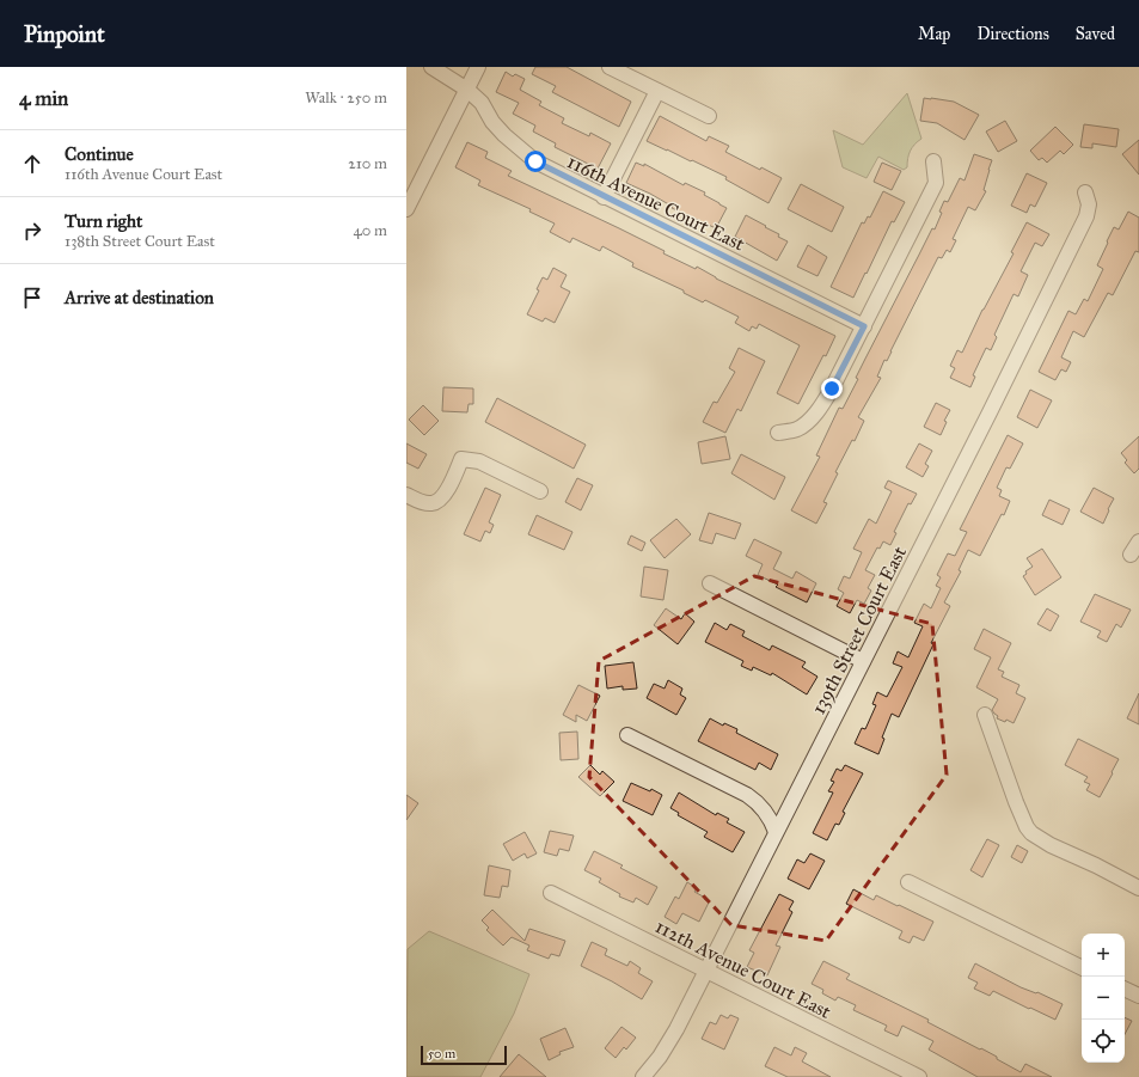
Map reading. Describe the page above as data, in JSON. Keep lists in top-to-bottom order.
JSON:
{
  "streets": {
    "street": ["116th Avenue Court East", "139th Street Court East", "112th Avenue Court East"]
  },
  "crossings": [
    ["139th Street Court East", "112th Avenue Court East"]
  ],
  "scale_bar": "50 m",
  "page": {
    "header": "Pinpoint",
    "nav": ["Map", "Directions", "Saved"],
    "heading": ["4 min", "Walk · 250 m"],
    "list": [
      ["Continue", "116th Avenue Court East", "210 m"],
      ["Turn right", "138th Street Court East", "40 m"],
      "Arrive at destination"
    ],
    "map_buttons": ["+", "−"],
    "scale": "50 m"
  }
}
